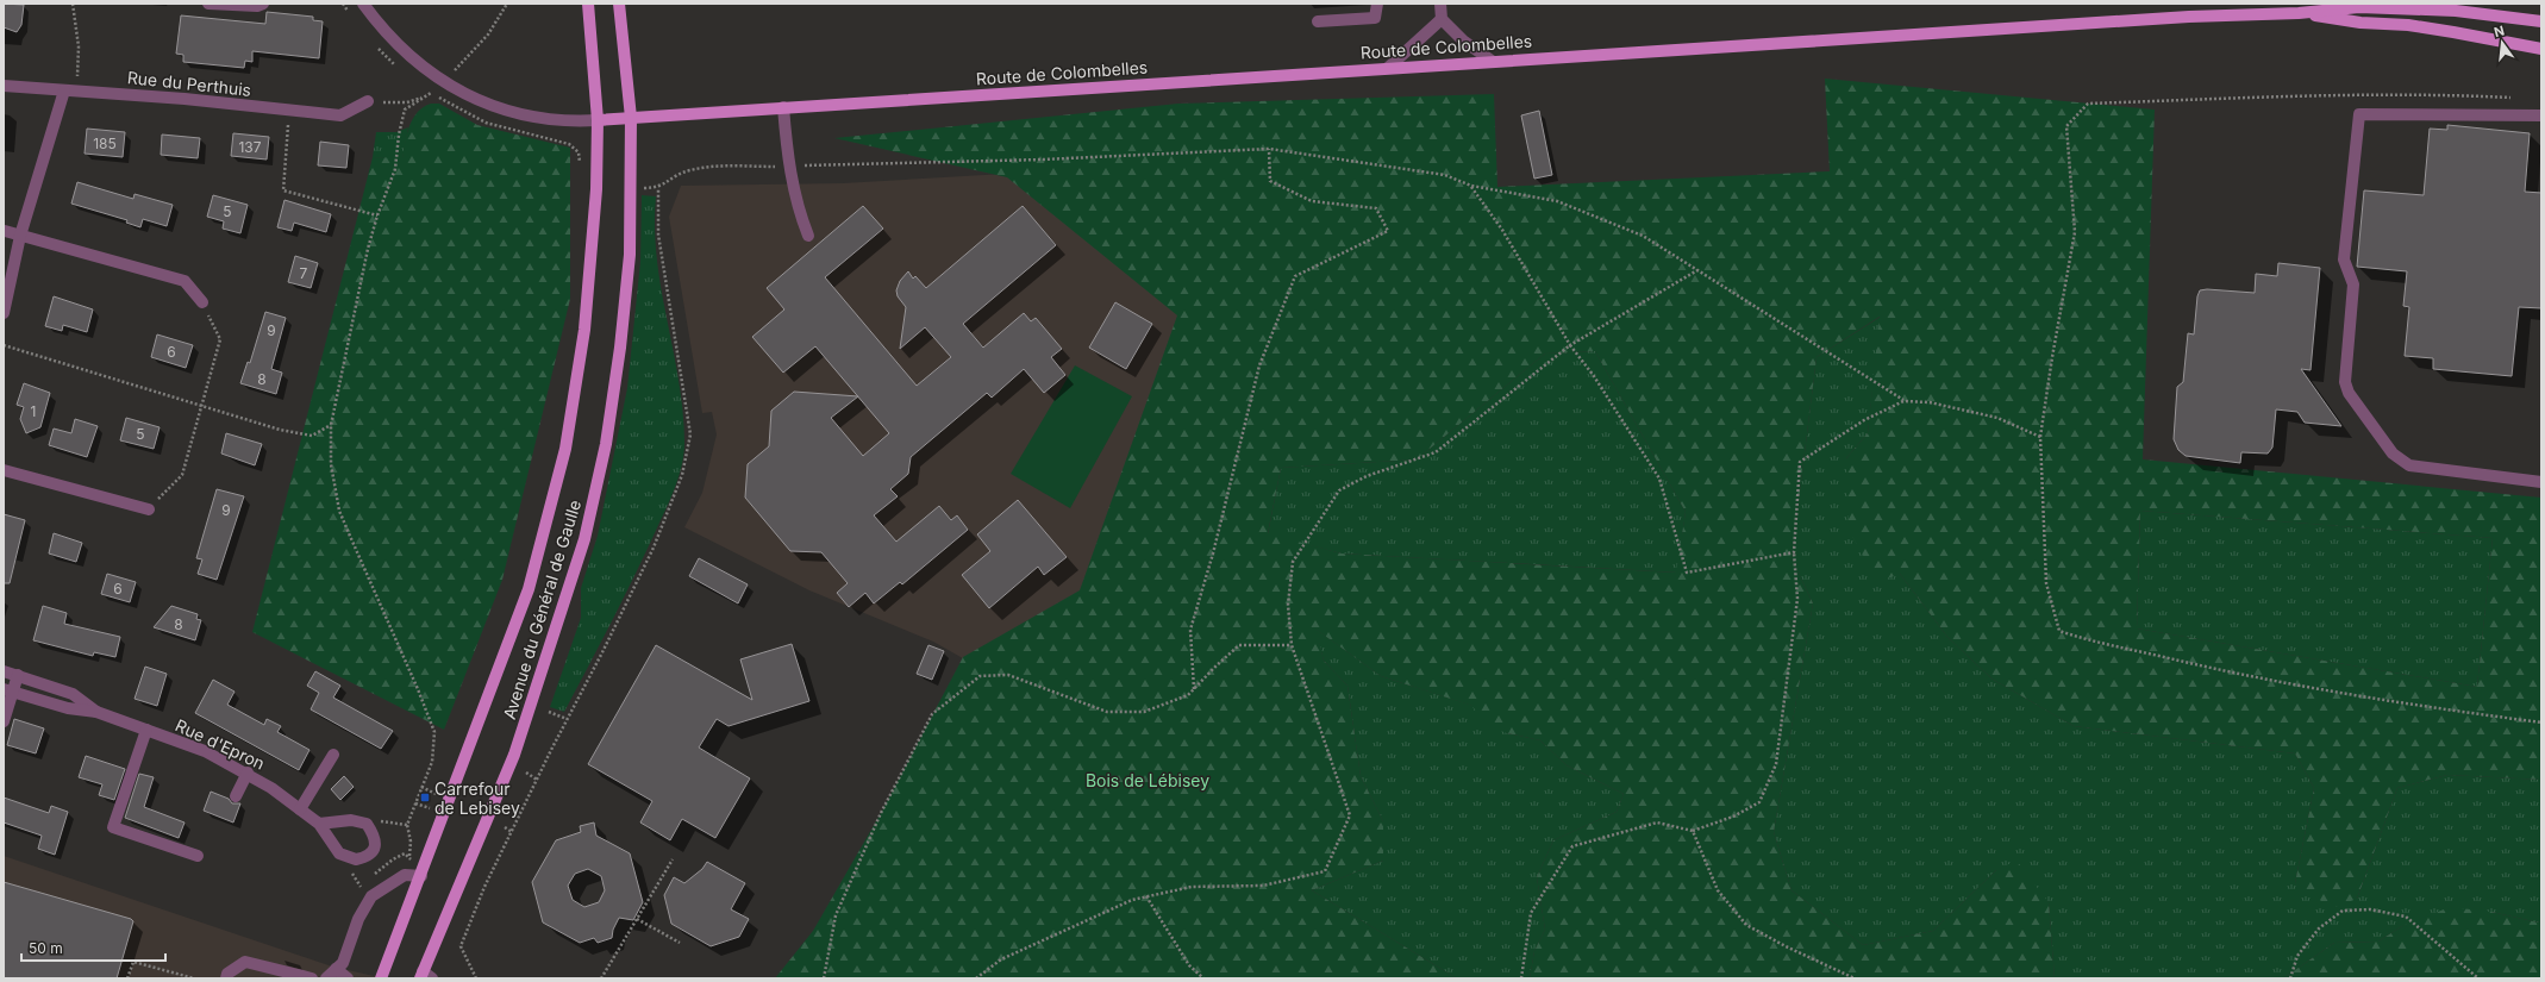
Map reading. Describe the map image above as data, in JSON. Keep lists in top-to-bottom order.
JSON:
{
  "streets": {
    "main road": ["Route de Colombelles", "Avenue du Général de Gaulle"],
    "street": ["Rue du Perthuis", "Rue d'Epron"]
  },
  "crossings": [
    ["Route de Colombelles", "Avenue du Général de Gaulle"]
  ],
  "parks": ["Bois de Lébisey"],
  "places": {
    "transit": ["Carrefour de Lebisey"]
  },
  "house_numbers": [
    "185",
    "137",
    "5",
    "7",
    "9",
    "6",
    "8",
    "1",
    "5",
    "9",
    "6",
    "8"
  ],
  "scale_bar": "50 m",
  "north": "top"
}
